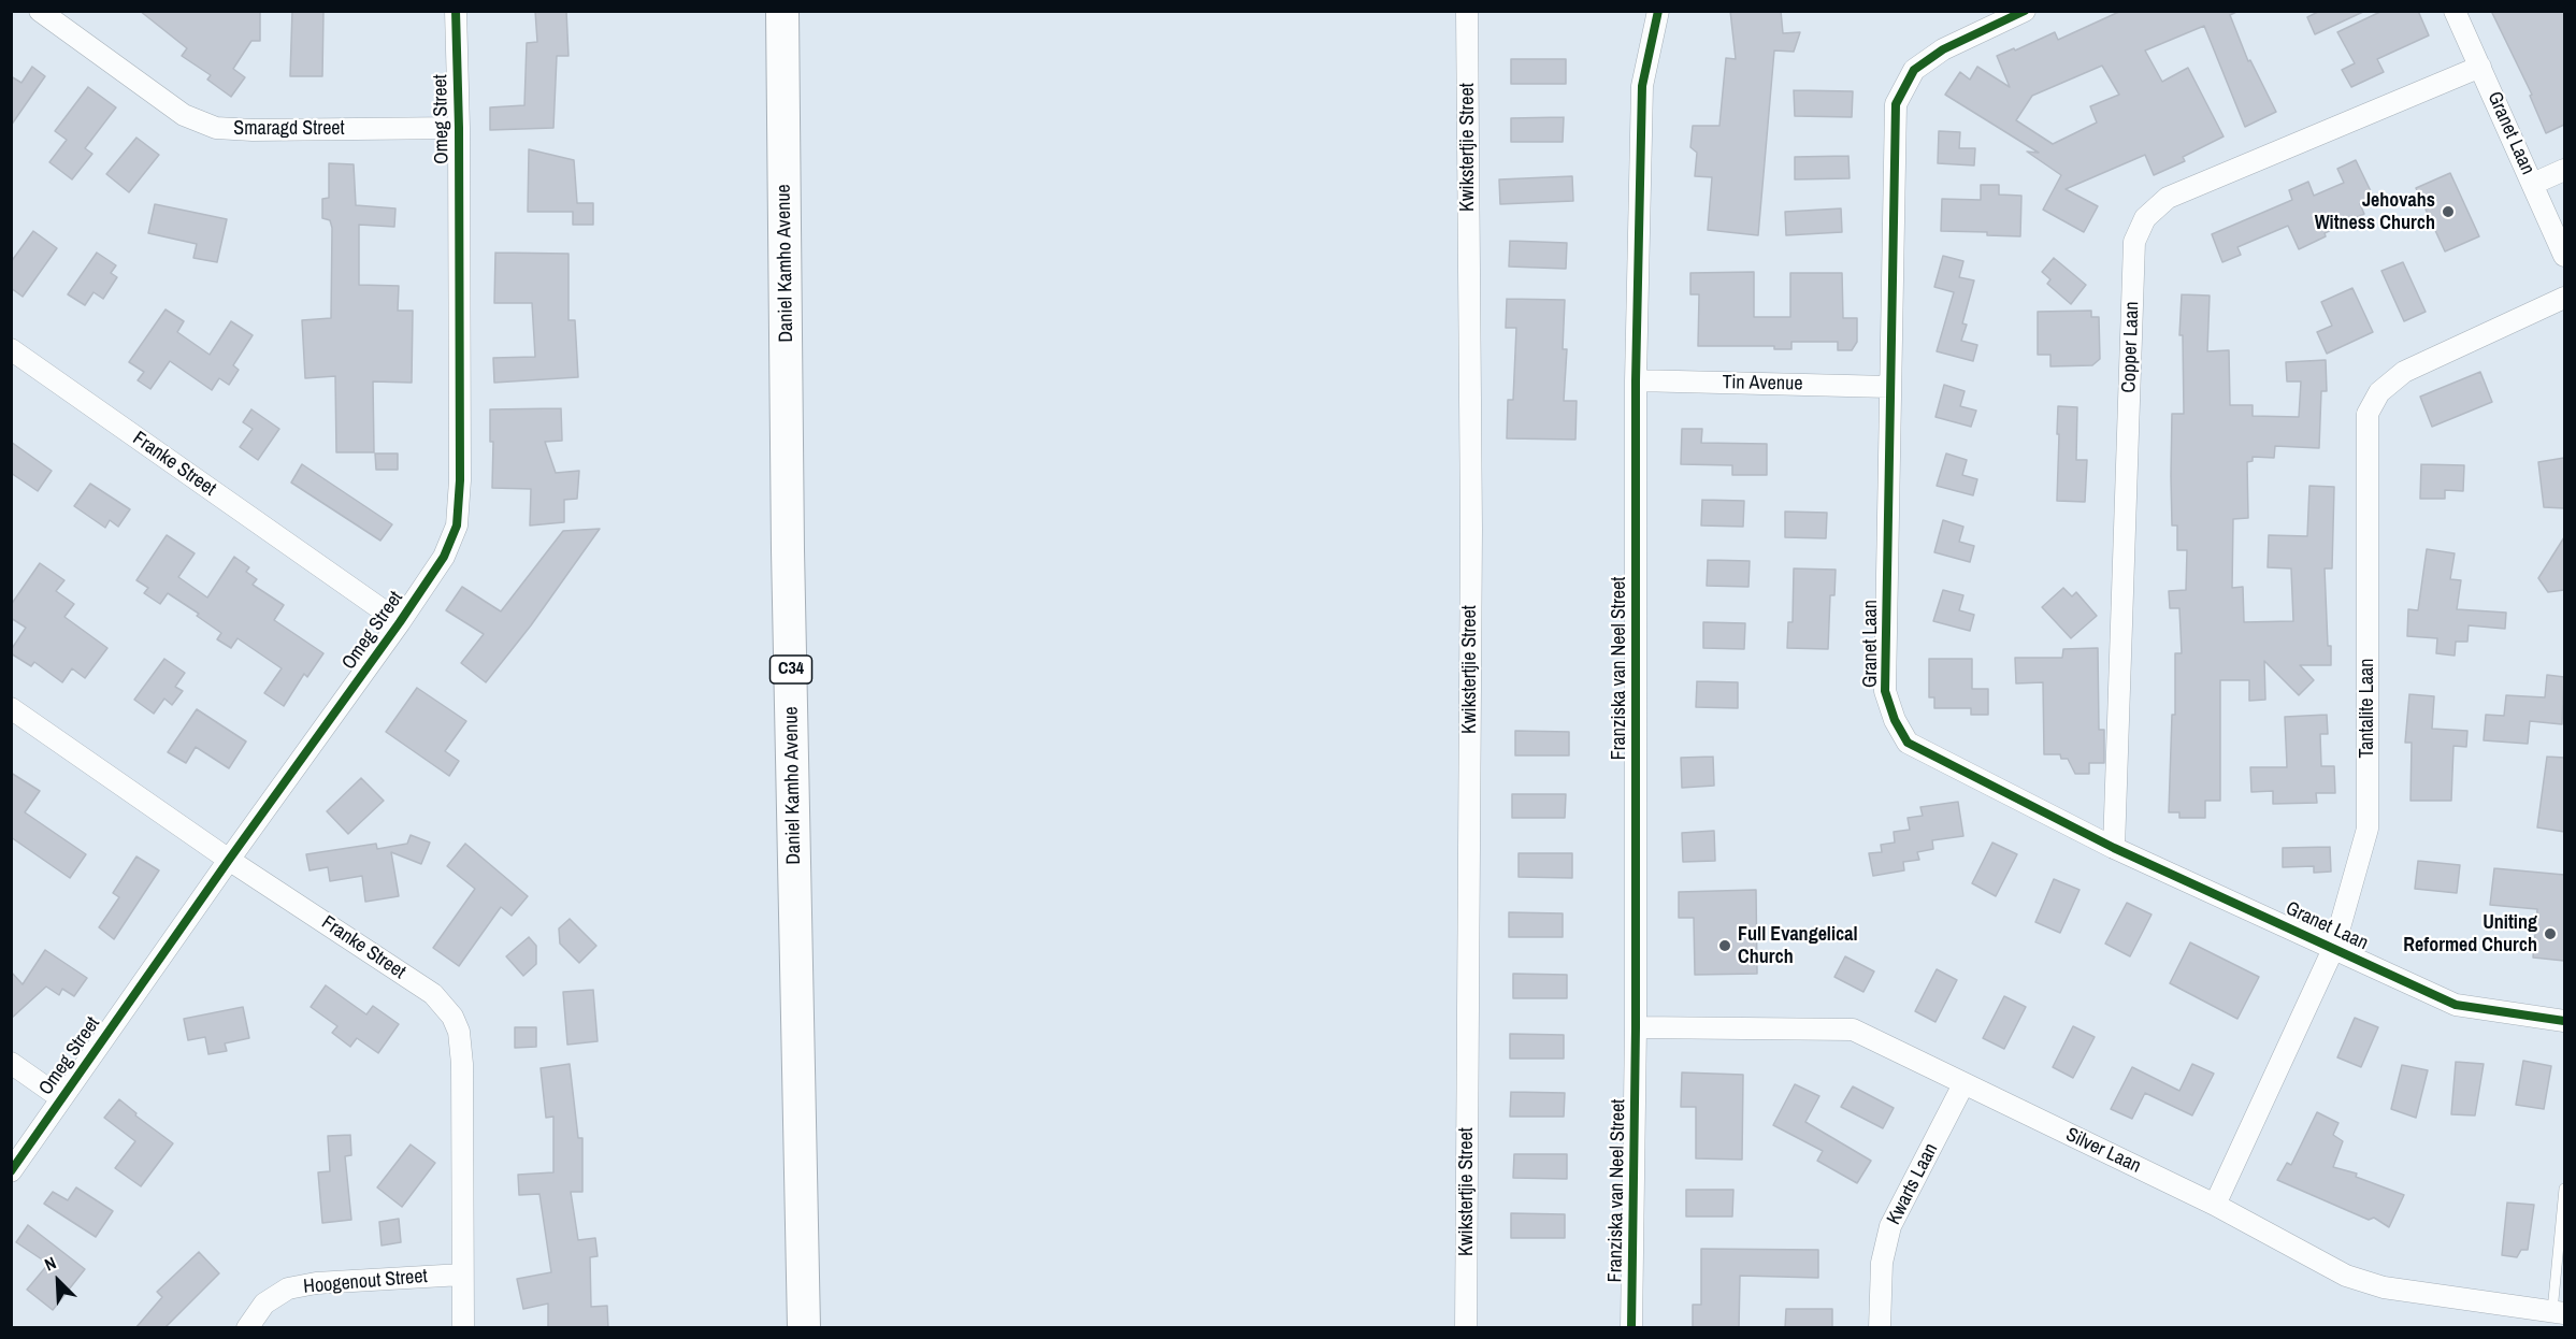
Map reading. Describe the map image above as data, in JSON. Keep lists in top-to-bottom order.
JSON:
{
  "streets": {
    "main road": ["Daniel Kamho Avenue", "C34"],
    "street": [
      "Omeg Street",
      "Smaragd Street",
      "Granet Laan",
      "Kwikstertjie Street",
      "Copper Laan",
      "Tin Avenue",
      "Franke Street",
      "Franziska van Neel Street",
      "Tantalite Laan",
      "Silver Laan",
      "Kwarts Laan",
      "Hoogenout Street"
    ]
  },
  "crossings": [
    ["Omeg Street", "Smaragd Street"],
    ["Omeg Street", "Franke Street"],
    ["Granet Laan", "Copper Laan"],
    ["Granet Laan", "Tin Avenue"],
    ["Granet Laan", "Tantalite Laan"],
    ["Tin Avenue", "Franziska van Neel Street"],
    ["Franke Street", "Hoogenout Street"],
    ["Franziska van Neel Street", "Silver Laan"],
    ["Tantalite Laan", "Silver Laan"],
    ["Silver Laan", "Kwarts Laan"]
  ],
  "places": ["Jehovahs Witness Church", "Uniting Reformed Church", "Full Evangelical Church"],
  "north": "top left"
}
